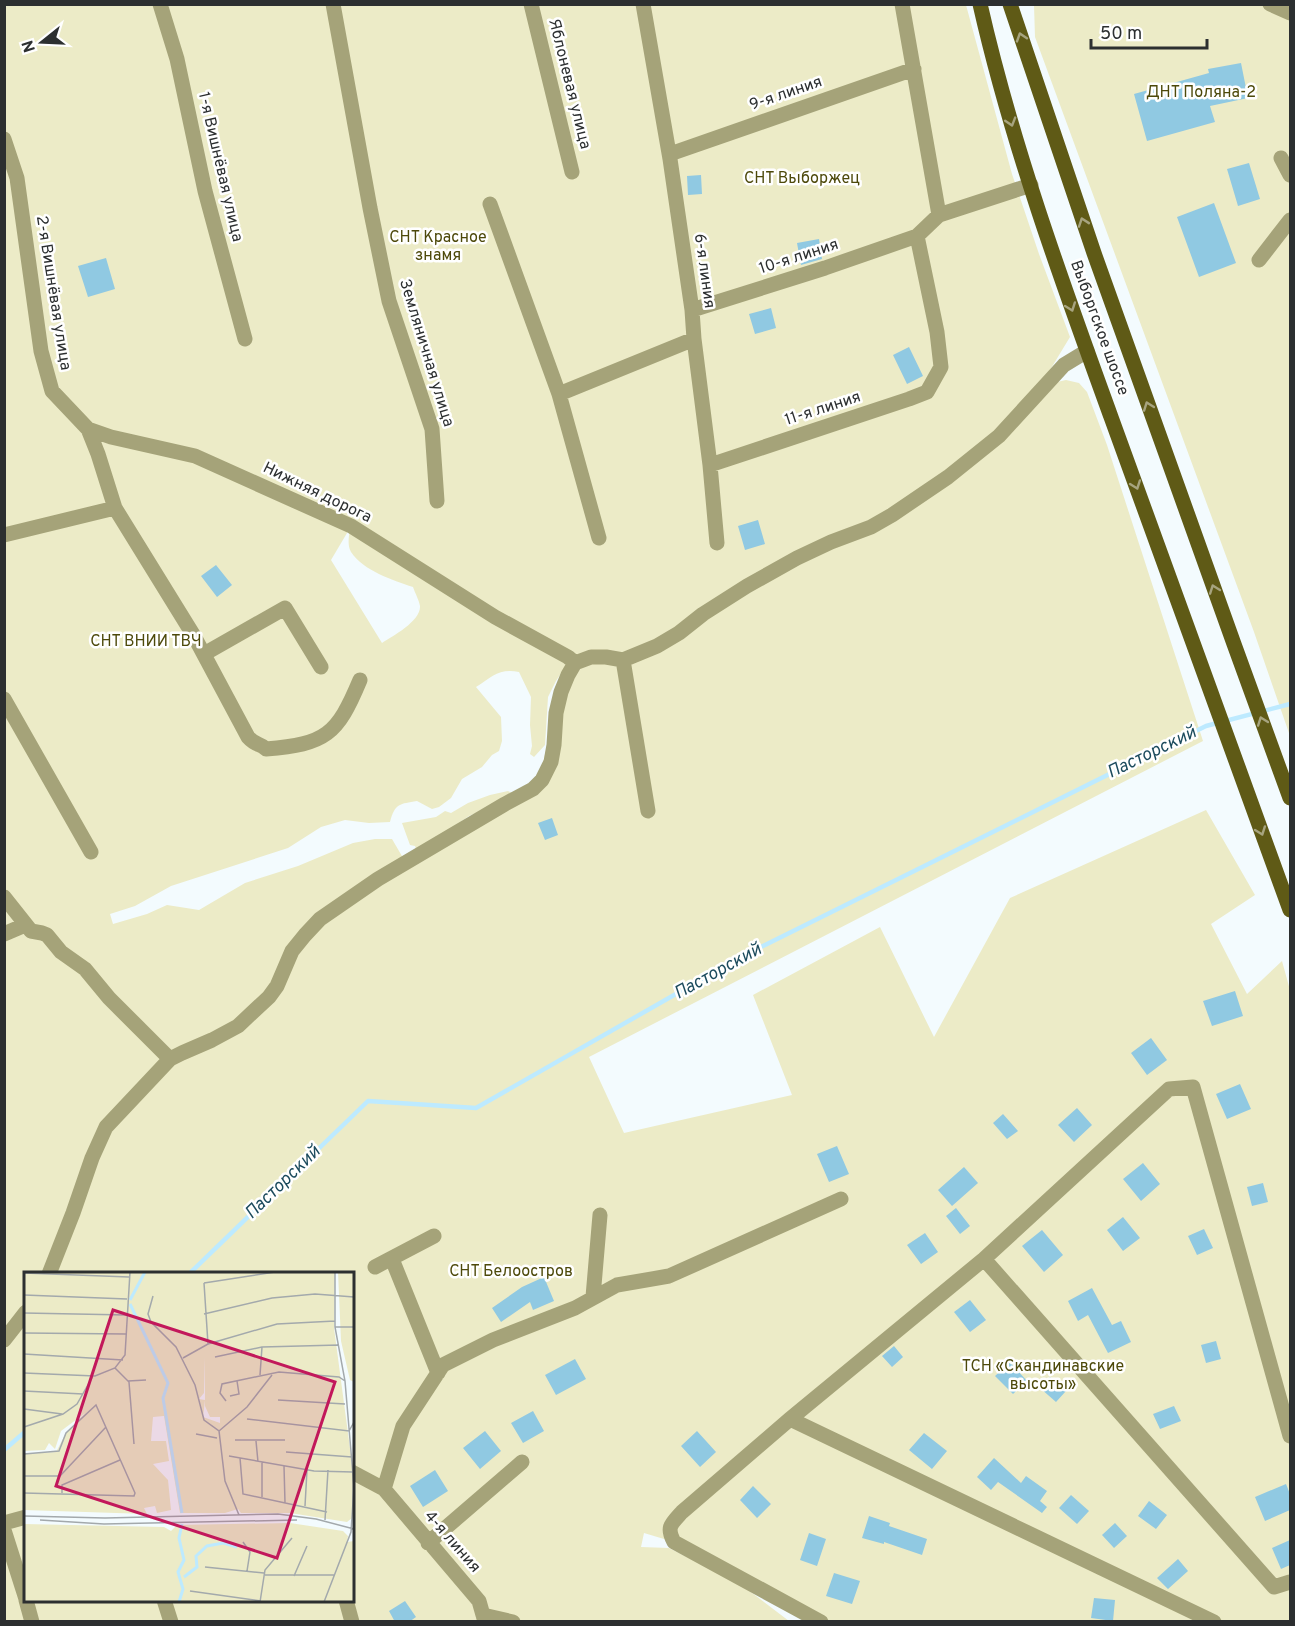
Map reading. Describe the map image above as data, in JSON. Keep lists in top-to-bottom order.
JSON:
{
  "streets": {
    "main road": ["Выборгское шоссе"],
    "street": [
      "Яблоневая улица",
      "9-я линия",
      "1-я Вишнёвая улица",
      "10-я линия",
      "6-я линия",
      "2-я Вишнёвая улица",
      "Земляничная улица",
      "11-я линия",
      "Нижняя дорога",
      "4-я линия"
    ]
  },
  "crossings": [
    ["9-я линия", "6-я линия"],
    ["10-я линия", "6-я линия"],
    ["10-я линия", "11-я линия"],
    ["6-я линия", "11-я линия"],
    ["2-я Вишнёвая улица", "Нижняя дорога"]
  ],
  "water": ["Пасторский"],
  "parks": [
    "ДНТ Поляна-2",
    "СНТ Выборжец",
    "СНТ Красное знамя",
    "СНТ ВНИИ ТВЧ",
    "СНТ Белоостров",
    "ТСН «Скандинавские высоты»"
  ],
  "scale_bar": "50 m",
  "north": "left"
}
